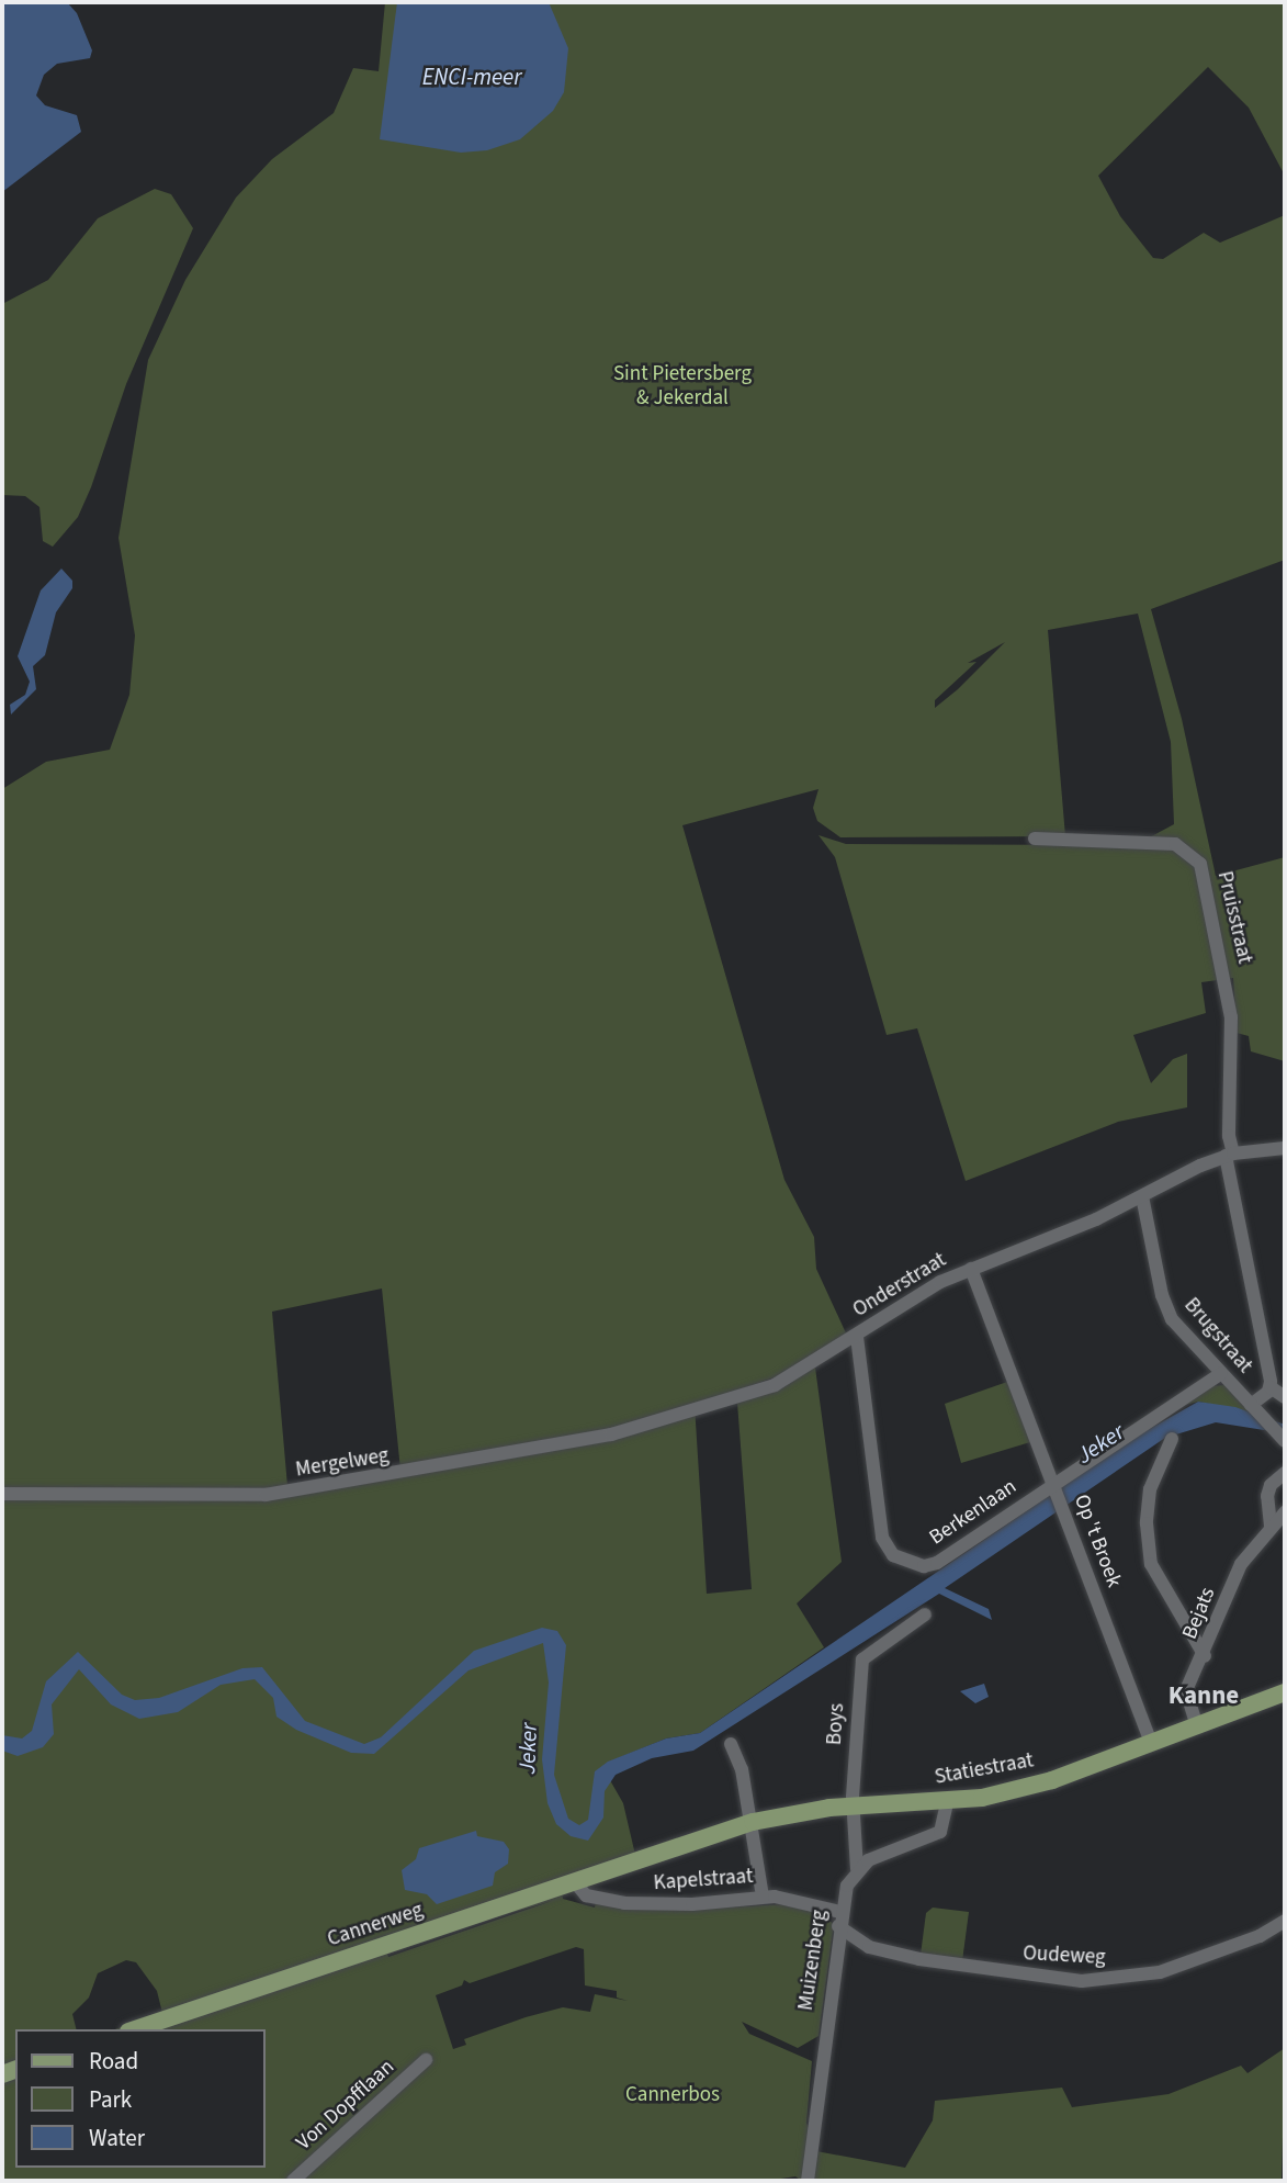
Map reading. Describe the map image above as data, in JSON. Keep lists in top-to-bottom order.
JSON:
{
  "streets": {
    "main road": ["Statiestraat", "Cannerweg"],
    "street": [
      "Pruisstraat",
      "Onderstraat",
      "Brugstraat",
      "Mergelweg",
      "Berkenlaan",
      "Op 't Broek",
      "Bejats",
      "Boys",
      "Kapelstraat",
      "Oudeweg",
      "Muizenberg",
      "Von Dopfflaan"
    ]
  },
  "crossings": [
    ["Pruisstraat", "Onderstraat"],
    ["Onderstraat", "Brugstraat"],
    ["Onderstraat", "Mergelweg"],
    ["Onderstraat", "Berkenlaan"],
    ["Onderstraat", "Op 't Broek"],
    ["Brugstraat", "Berkenlaan"],
    ["Berkenlaan", "Op 't Broek"],
    ["Op 't Broek", "Statiestraat"],
    ["Bejats", "Statiestraat"],
    ["Boys", "Statiestraat"],
    ["Boys", "Muizenberg"],
    ["Statiestraat", "Cannerweg"],
    ["Kapelstraat", "Cannerweg"],
    ["Kapelstraat", "Oudeweg"],
    ["Kapelstraat", "Muizenberg"],
    ["Oudeweg", "Muizenberg"]
  ],
  "districts": ["Kanne"],
  "water": ["ENCI-meer", "Jeker"],
  "parks": ["Sint Pietersberg & Jekerdal", "Cannerbos"],
  "legend": ["Road", "Park", "Water"]
}
